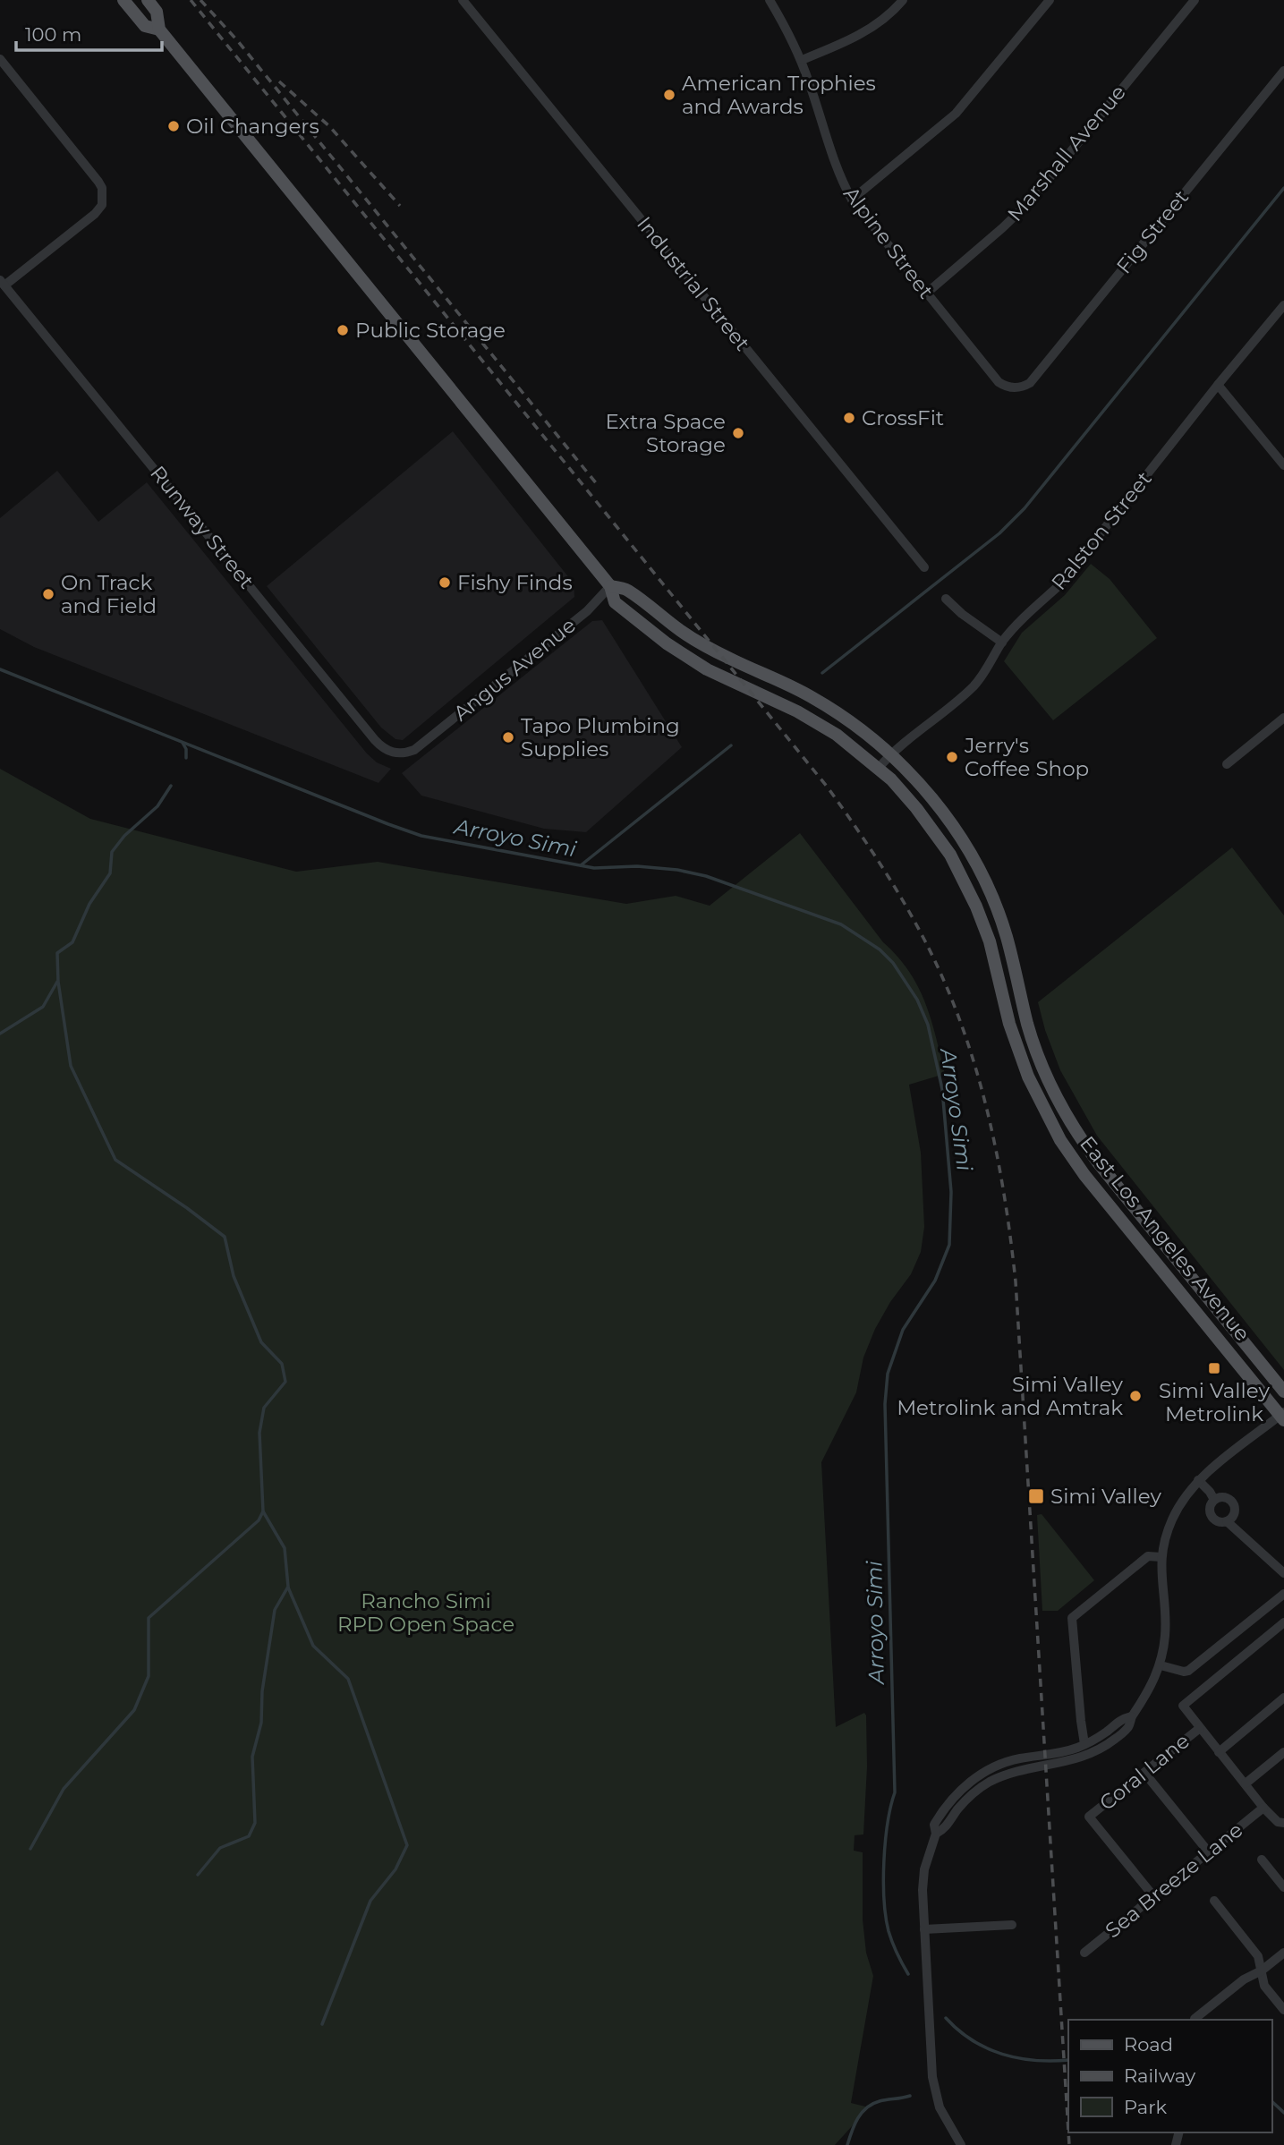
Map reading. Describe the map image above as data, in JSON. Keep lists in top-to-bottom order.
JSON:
{
  "streets": {
    "main road": ["East Los Angeles Avenue"],
    "street": [
      "Marshall Avenue",
      "Fig Street",
      "Alpine Street",
      "Industrial Street",
      "Runway Street",
      "Ralston Street",
      "Angus Avenue",
      "Coral Lane",
      "Sea Breeze Lane"
    ]
  },
  "crossings": [
    ["Marshall Avenue", "Alpine Street"],
    ["Fig Street", "Alpine Street"],
    ["Runway Street", "Angus Avenue"],
    ["Ralston Street", "East Los Angeles Avenue"],
    ["Angus Avenue", "East Los Angeles Avenue"],
    ["Coral Lane", "Sea Breeze Lane"]
  ],
  "water": ["Arroyo Simi"],
  "parks": ["Rancho Simi RPD Open Space"],
  "places": {
    "other": [
      "American Trophies and Awards",
      "Oil Changers",
      "Public Storage",
      "CrossFit",
      "Extra Space Storage",
      "Fishy Finds",
      "On Track and Field",
      "Tapo Plumbing Supplies",
      "Jerry's Coffee Shop",
      "Simi Valley Metrolink and Amtrak"
    ],
    "transit": ["Simi Valley Metrolink", "Simi Valley"]
  },
  "legend": ["Road", "Railway", "Park"],
  "scale_bar": "100 m"
}
